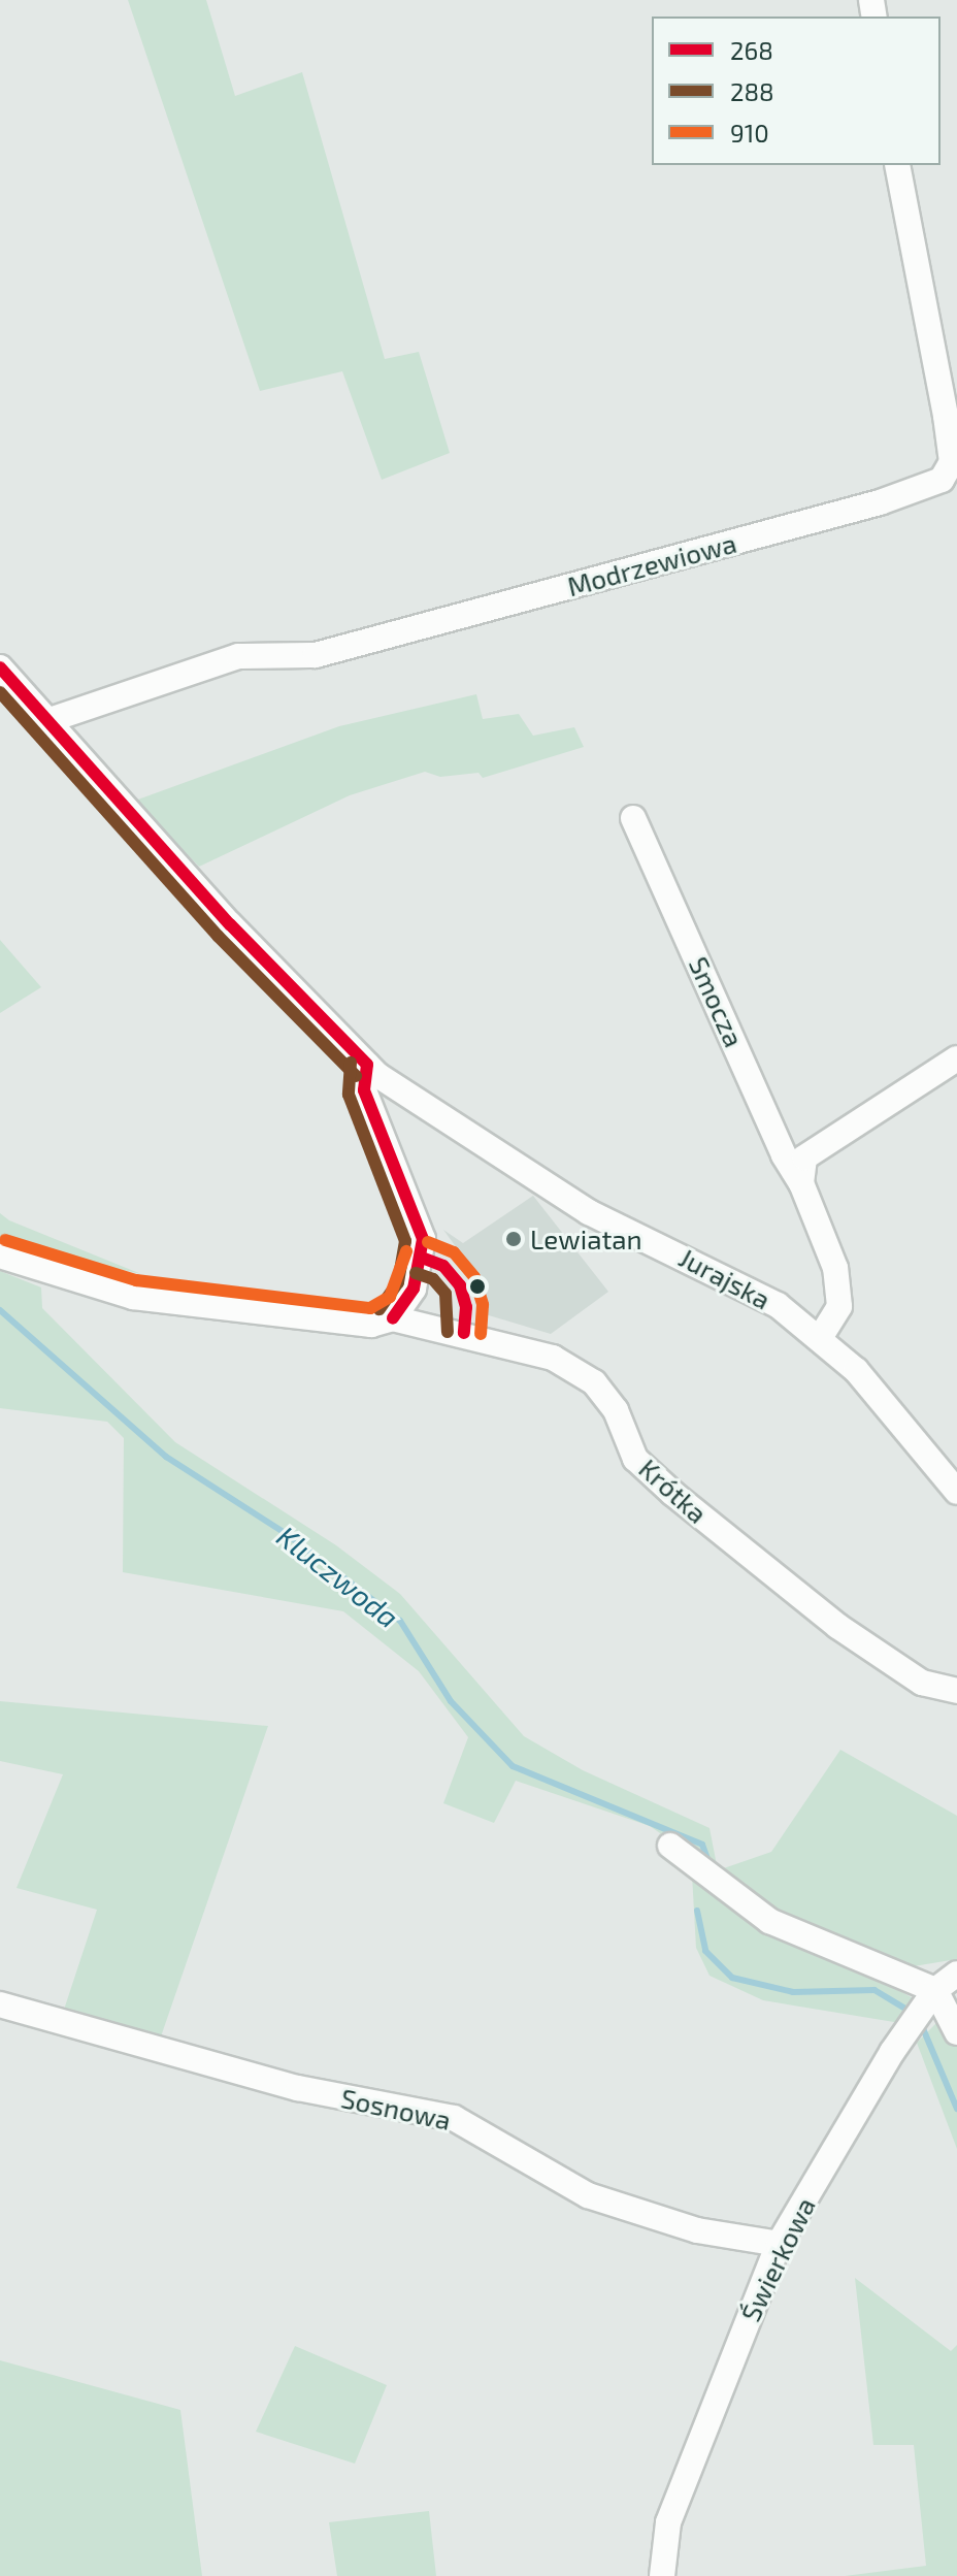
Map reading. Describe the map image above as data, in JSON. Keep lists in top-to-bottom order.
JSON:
{
  "streets": {
    "street": [
      "Modrzewiowa",
      "Smocza",
      "Jurajska",
      "Krótka",
      "Sosnowa",
      "Świerkowa"
    ]
  },
  "crossings": [
    ["Modrzewiowa", "Jurajska"],
    ["Smocza", "Jurajska"],
    ["Sosnowa", "Świerkowa"]
  ],
  "water": ["Kluczwoda"],
  "places": ["Lewiatan"],
  "lines": ["transit line 268", "transit line 288", "transit line 910"],
  "legend": ["268", "288", "910"]
}
